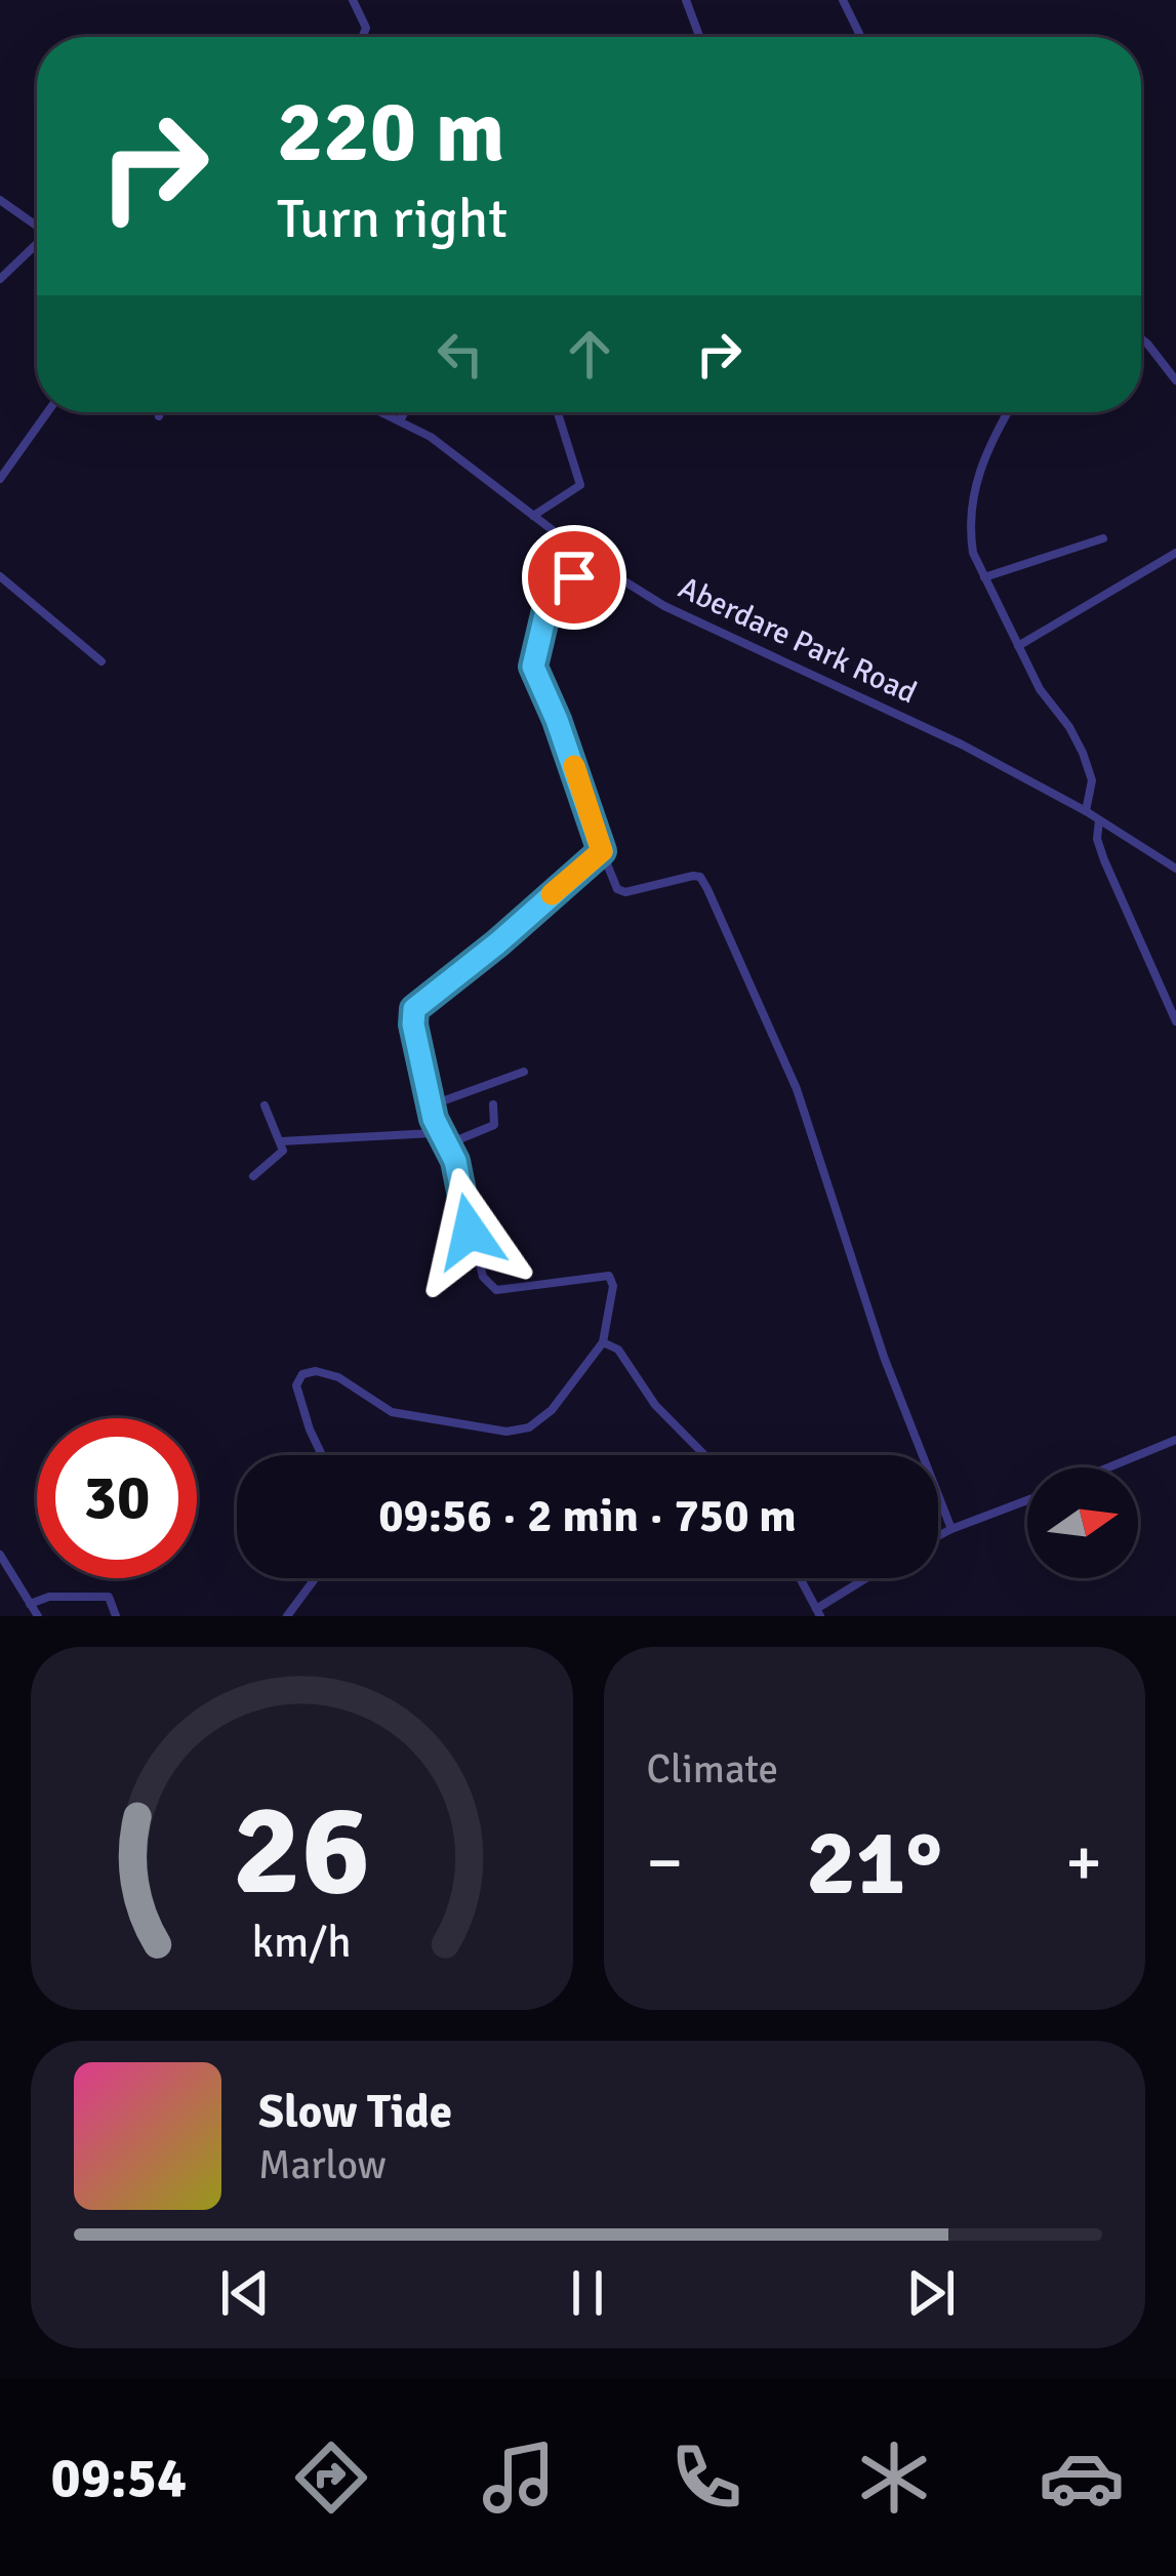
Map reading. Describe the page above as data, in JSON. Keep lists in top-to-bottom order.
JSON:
{
  "streets": {
    "street": ["Aberdare Park Road"]
  },
  "north": "right",
  "page": {
    "turn": ["220 m", "Turn right"],
    "limit": "30",
    "trip": "09:56 · 2 min · 750 m",
    "tile": "Climate",
    "heat": ["−", "21°", "+"],
    "song": ["Slow Tide", "Marlow"],
    "tabs": "09:54",
    "gauge": ["26", "km/h"]
  }
}
